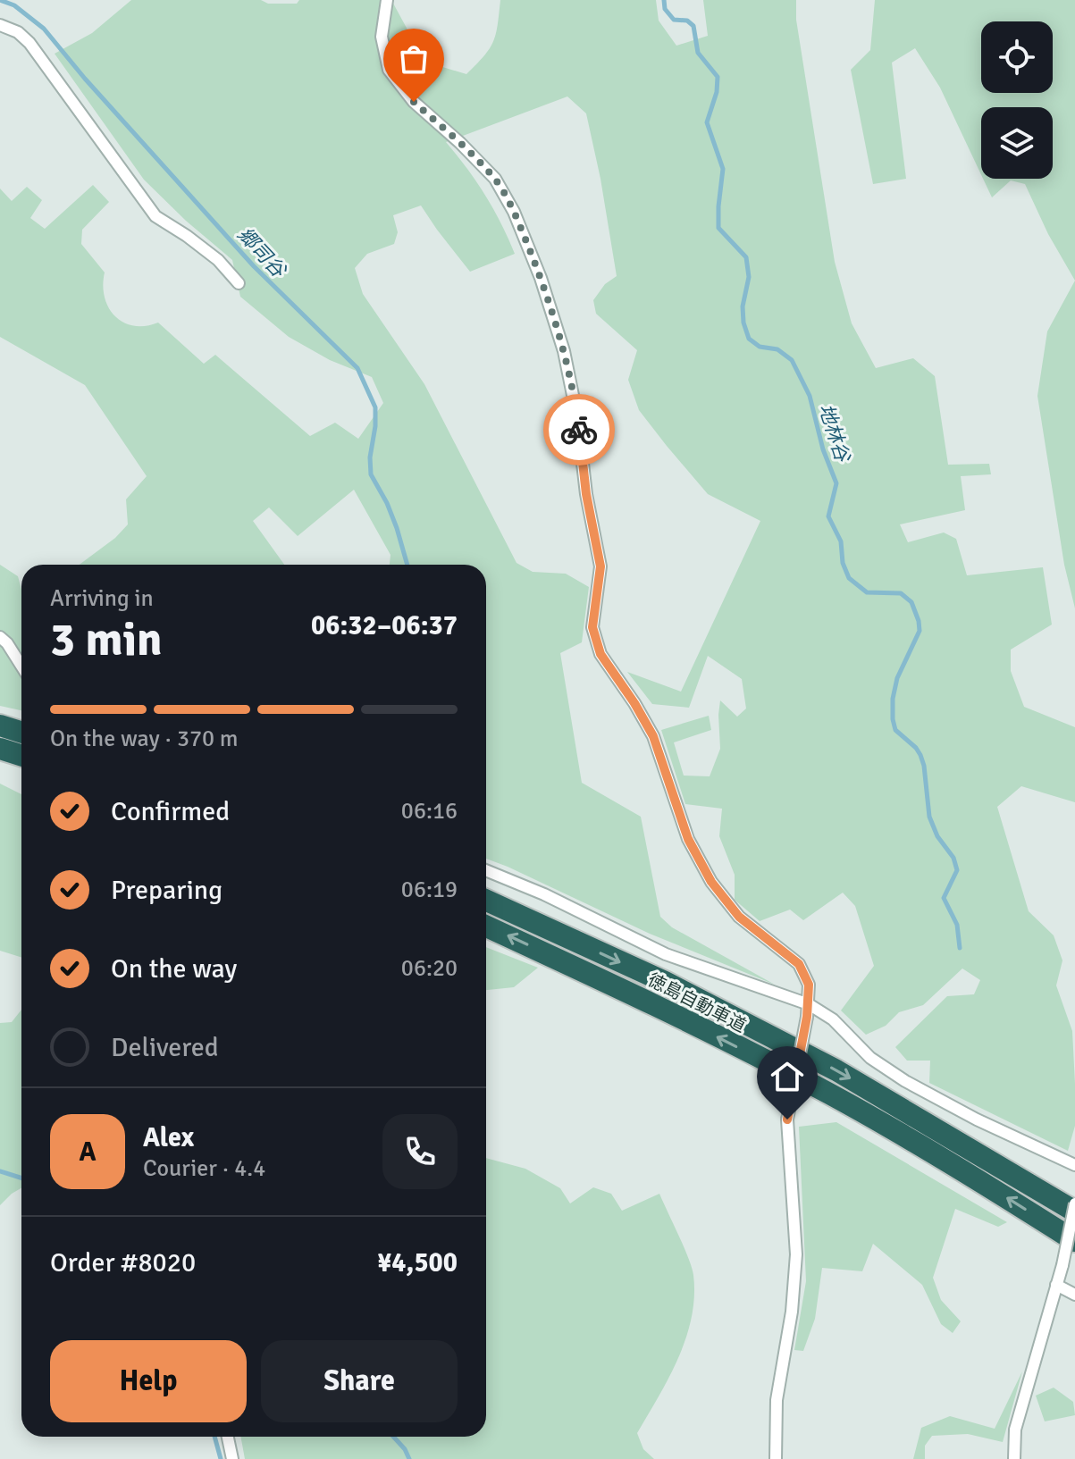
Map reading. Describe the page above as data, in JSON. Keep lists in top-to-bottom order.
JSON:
{
  "streets": {
    "highway": ["徳島自動車道"]
  },
  "water": ["郷司谷", "地林谷"],
  "page": {
    "heading": ["3 min", "Arriving in", "06:32–06:37"],
    "panel": [
      "Alex",
      "Courier · 4.4",
      "Order #8020",
      "¥4,500"
    ],
    "bar": "On the way · 370 m",
    "list": [
      ["Confirmed", "06:16"],
      ["Preparing", "06:19"],
      ["On the way", "06:20"],
      "Delivered"
    ],
    "round": "A",
    "buttons": ["Help", "Share"]
  }
}
